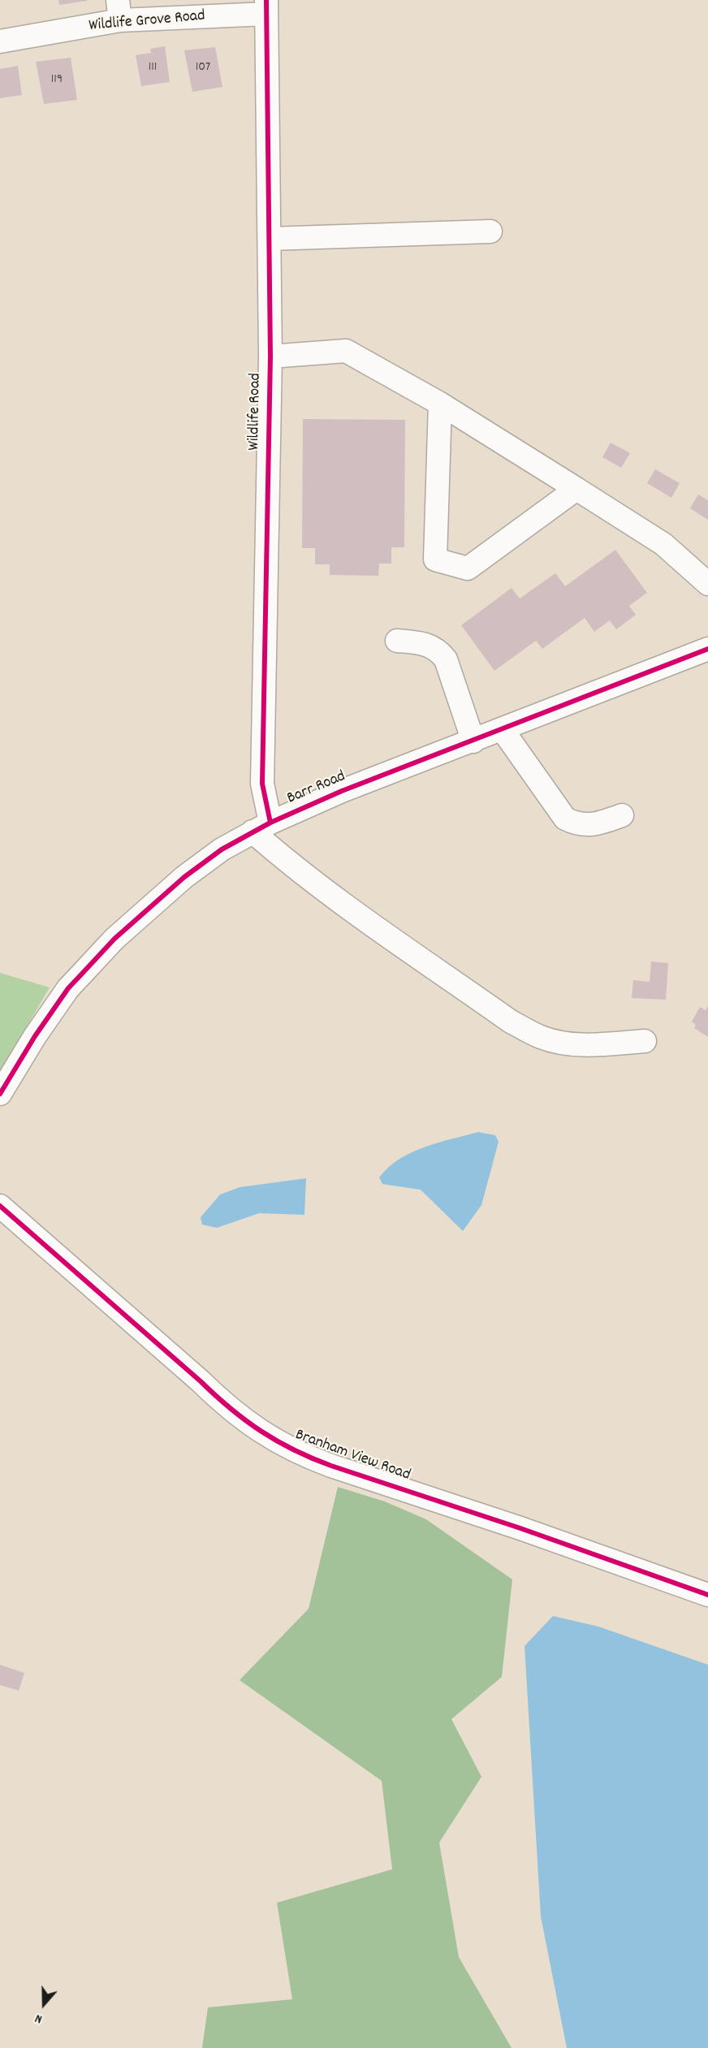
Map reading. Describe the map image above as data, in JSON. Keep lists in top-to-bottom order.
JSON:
{
  "streets": {
    "street": [
      "Wildlife Grove Road",
      "Wildlife Road",
      "Barr Road",
      "Branham View Road"
    ]
  },
  "crossings": [
    ["Wildlife Grove Road", "Wildlife Road"],
    ["Wildlife Road", "Barr Road"]
  ],
  "house_numbers": ["111", "107", "119"],
  "north": "bottom"
}
